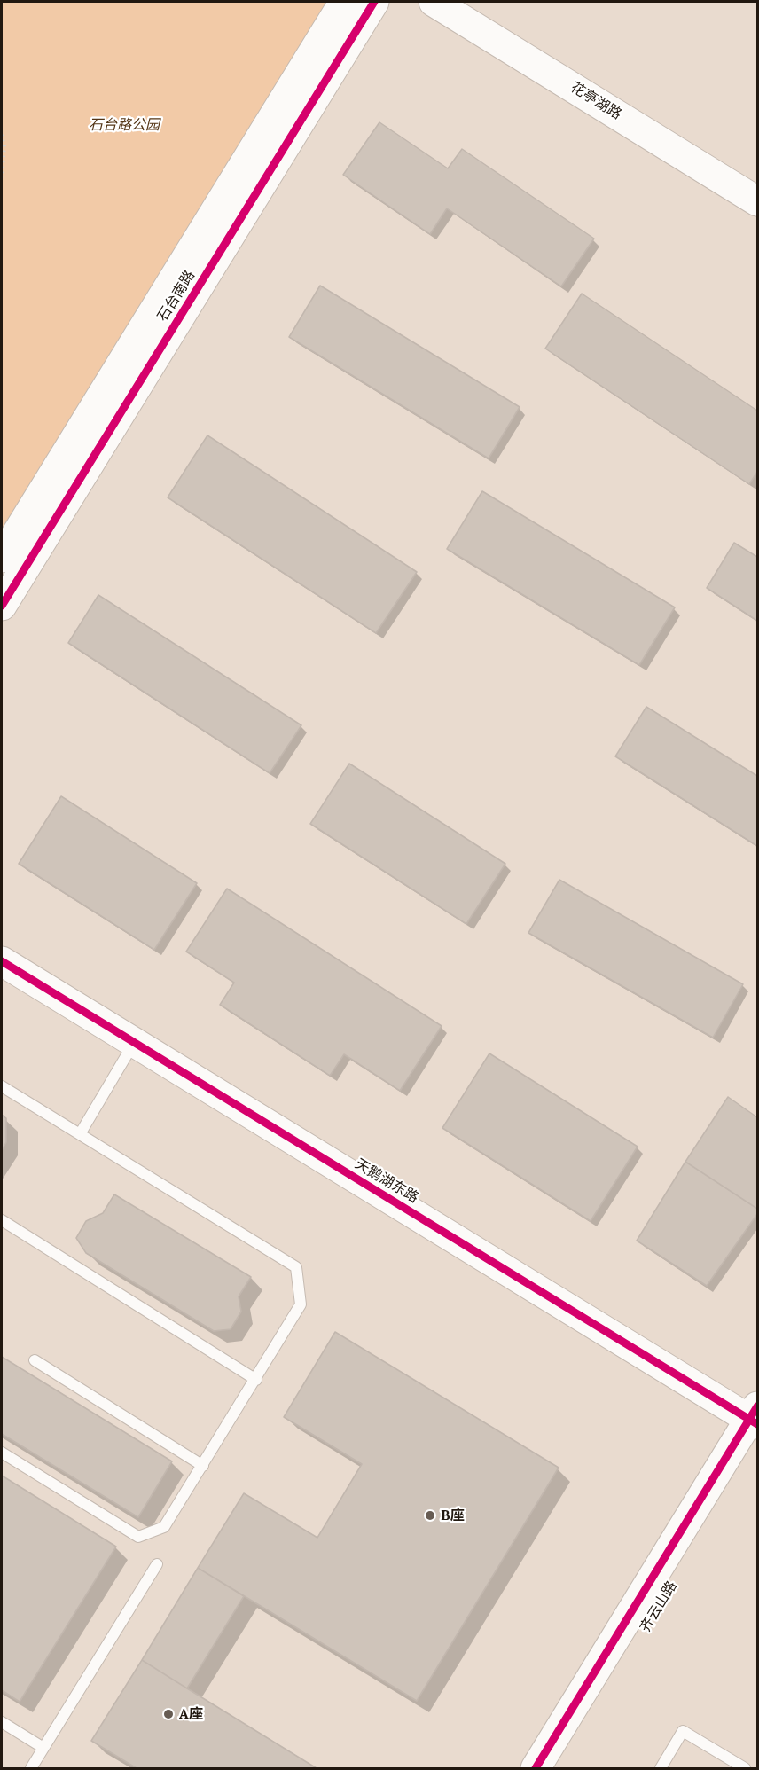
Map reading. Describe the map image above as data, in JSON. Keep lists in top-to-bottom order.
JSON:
{
  "streets": {
    "street": [
      "花亭湖路",
      "石台南路",
      "天鹅湖东路",
      "齐云山路"
    ]
  },
  "crossings": [
    ["天鹅湖东路", "齐云山路"]
  ],
  "parks": ["石台路公园"],
  "places": ["B座", "A座"]
}
